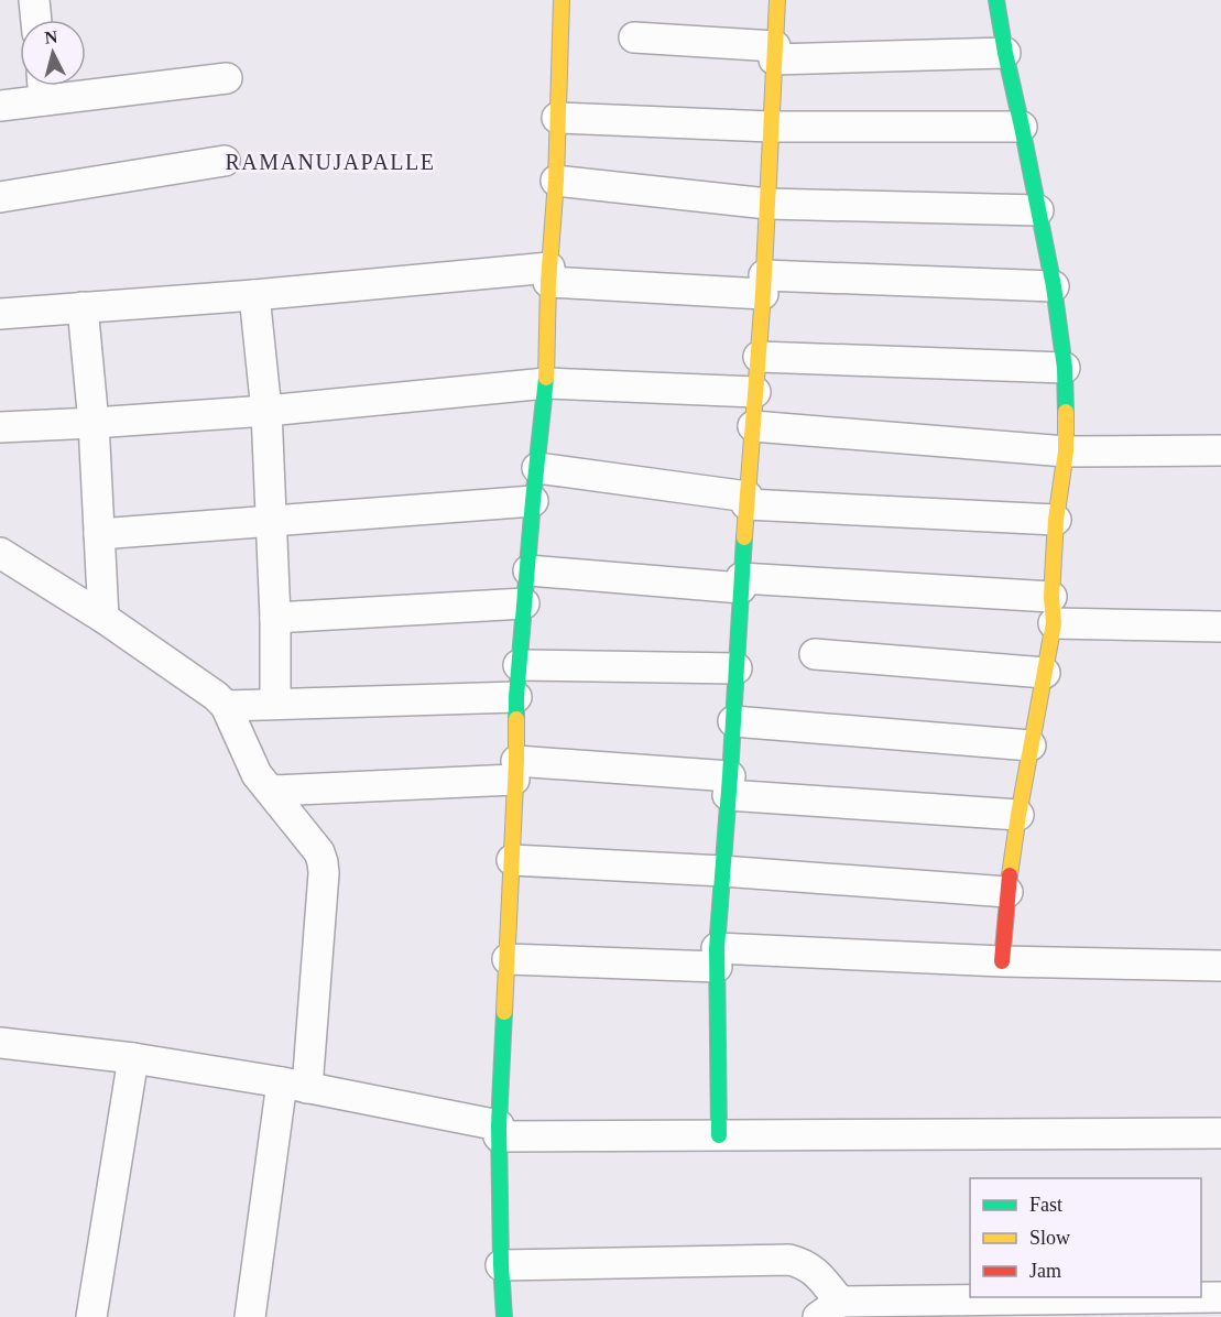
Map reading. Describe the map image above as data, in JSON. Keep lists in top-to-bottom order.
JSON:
{
  "districts": ["RAMANUJAPALLE"],
  "legend": ["Fast", "Slow", "Jam"],
  "north": "top"
}
